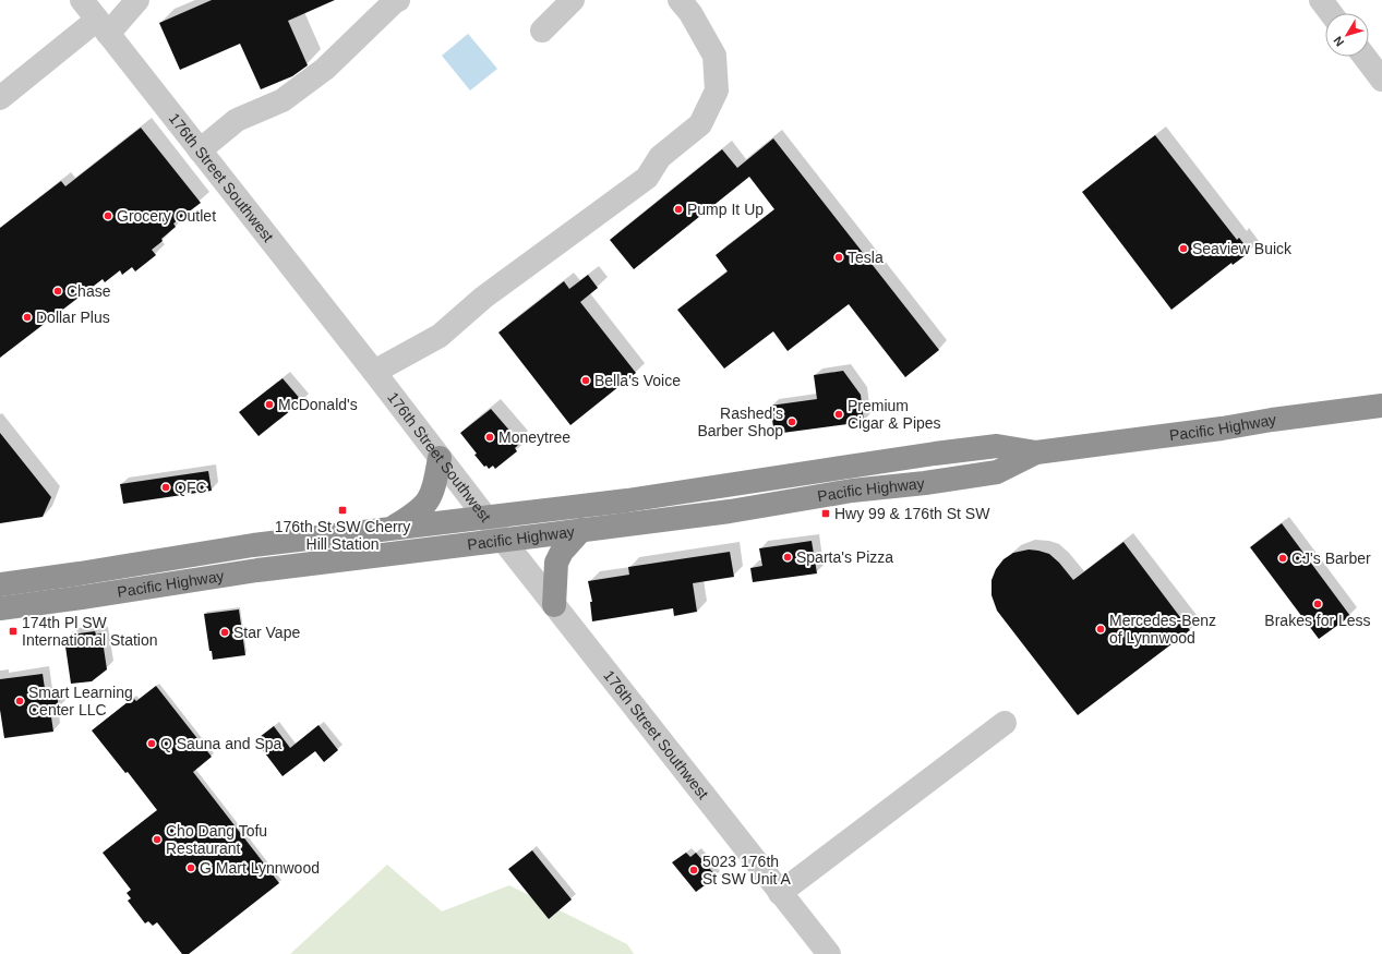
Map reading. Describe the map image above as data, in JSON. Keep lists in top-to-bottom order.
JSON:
{
  "streets": {
    "highway": ["Pacific Highway"],
    "street": ["176th Street Southwest"]
  },
  "crossings": [
    ["176th Street Southwest", "Pacific Highway"]
  ],
  "places": {
    "other": [
      "Pump It Up",
      "Grocery Outlet",
      "Seaview Buick",
      "Tesla",
      "Chase",
      "Dollar Plus",
      "Bella's Voice",
      "McDonald's",
      "Premium Cigar & Pipes",
      "Rashed's Barber Shop",
      "Moneytree",
      "QFC",
      "Sparta's Pizza",
      "CJ's Barber",
      "Brakes for Less",
      "Mercedes-Benz of Lynnwood",
      "Star Vape",
      "Smart Learning Center LLC",
      "Q Sauna and Spa",
      "Cho Dang Tofu Restaurant",
      "G Mart Lynnwood",
      "5023 176th St SW Unit A"
    ],
    "transit": ["176th St SW Cherry Hill Station", "Hwy 99 & 176th St SW", "174th Pl SW International Station"]
  },
  "north": "bottom left"
}
